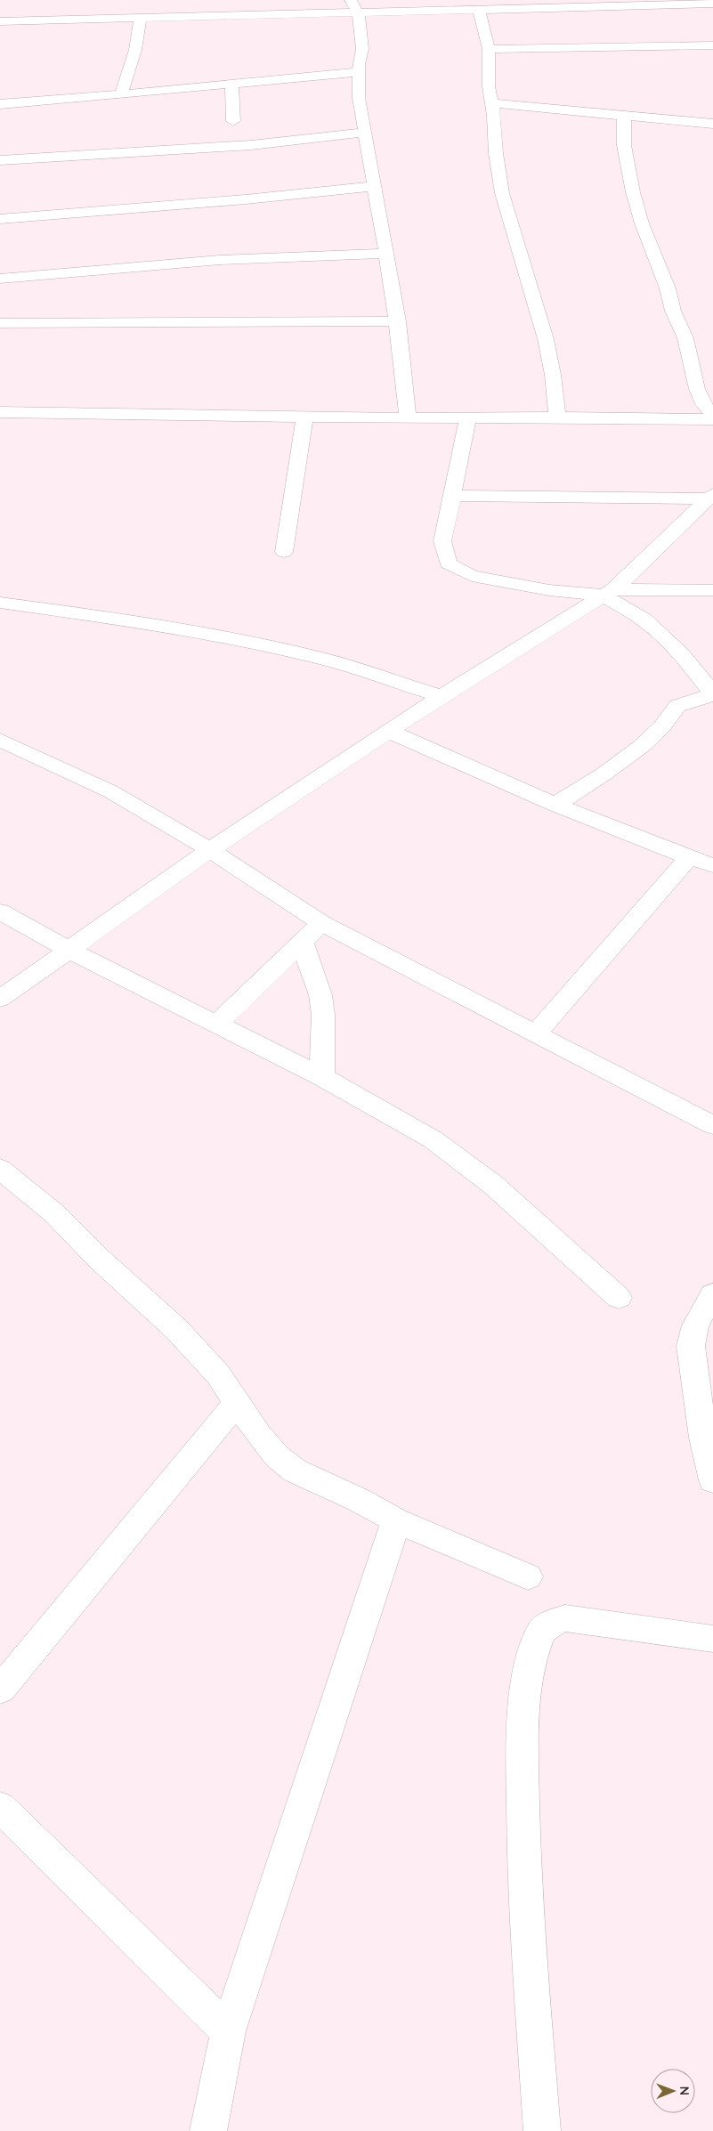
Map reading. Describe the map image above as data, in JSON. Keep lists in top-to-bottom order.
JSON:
{
  "north": "right"
}
